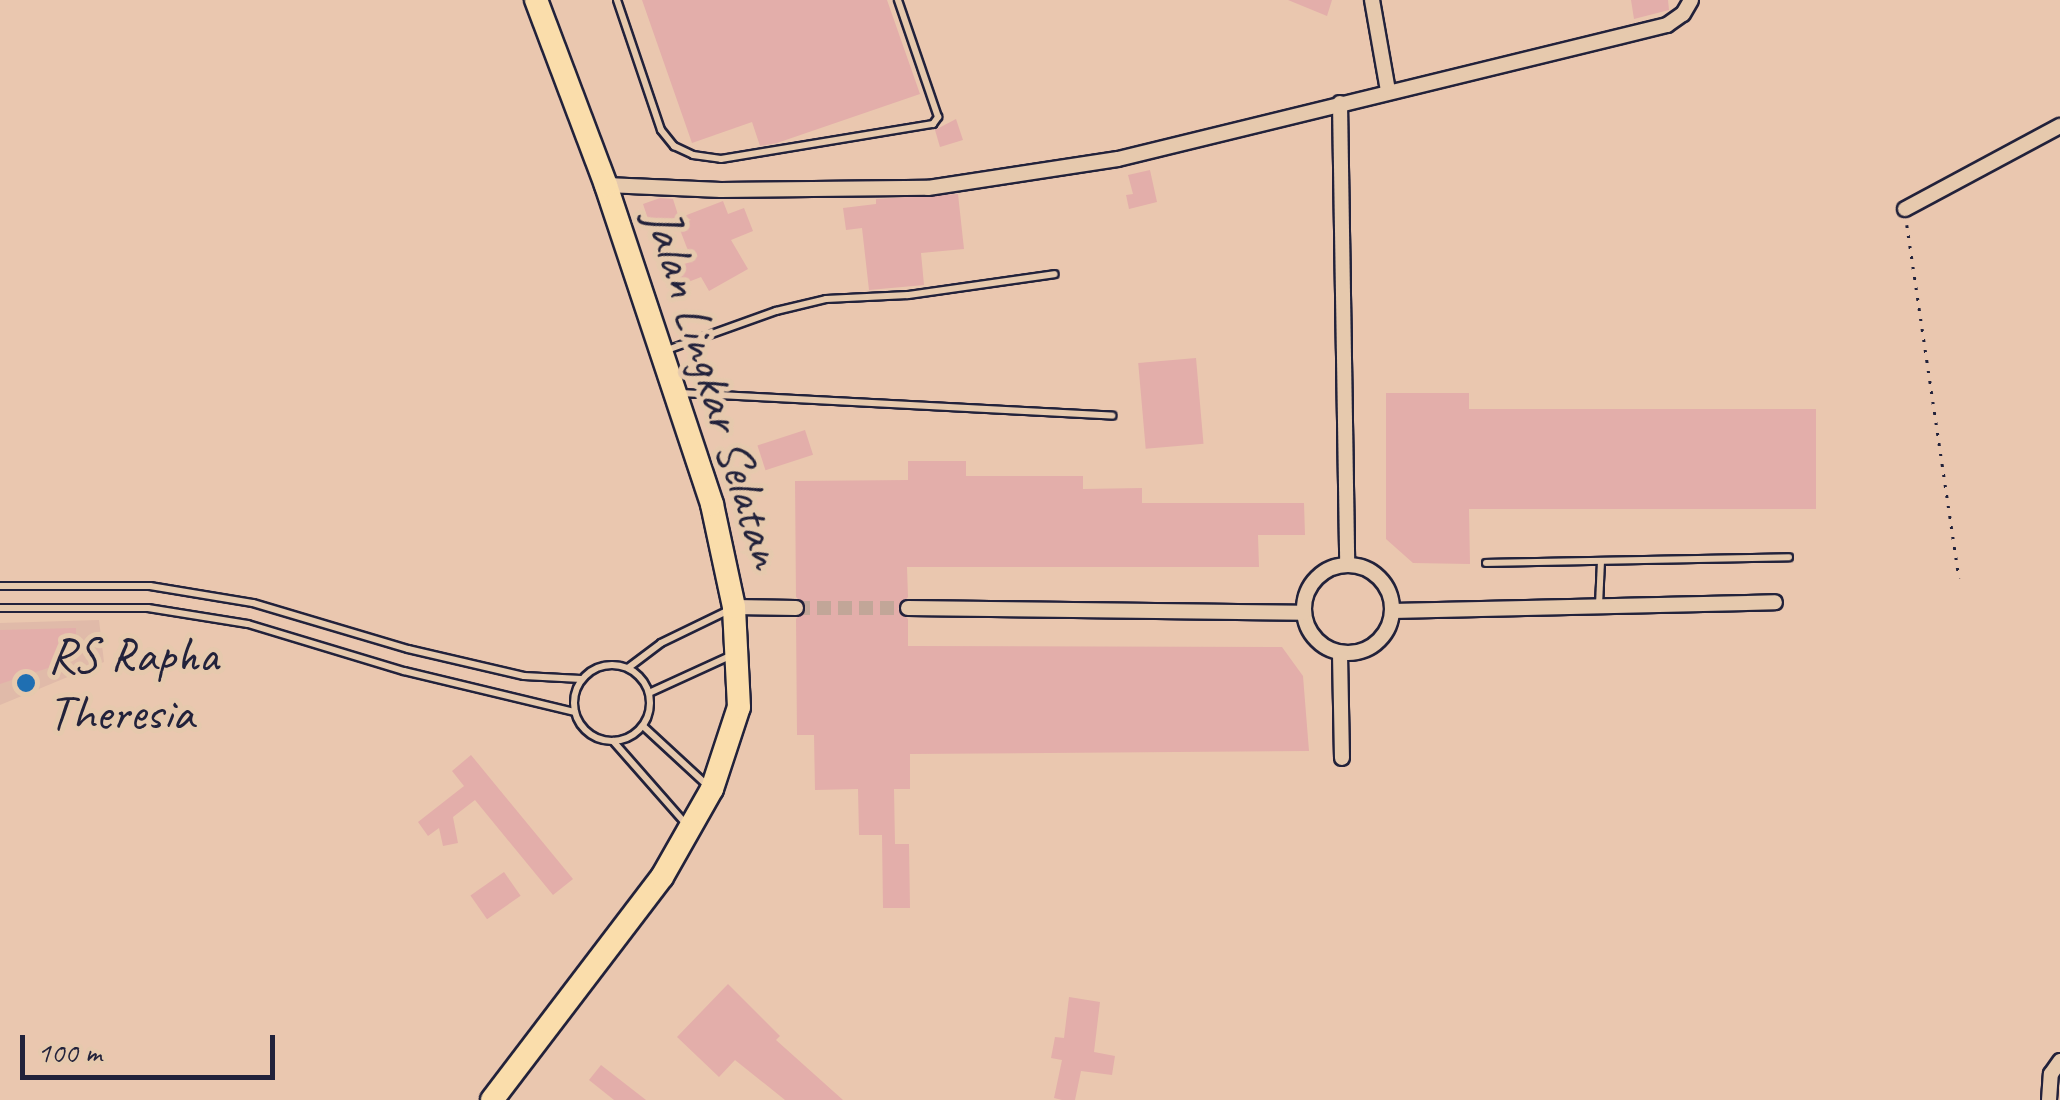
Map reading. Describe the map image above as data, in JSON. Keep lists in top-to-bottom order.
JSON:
{
  "streets": {
    "highway": ["Jalan Lingkar Selatan"]
  },
  "places": ["RS Rapha Theresia"],
  "scale_bar": "100 m"
}
